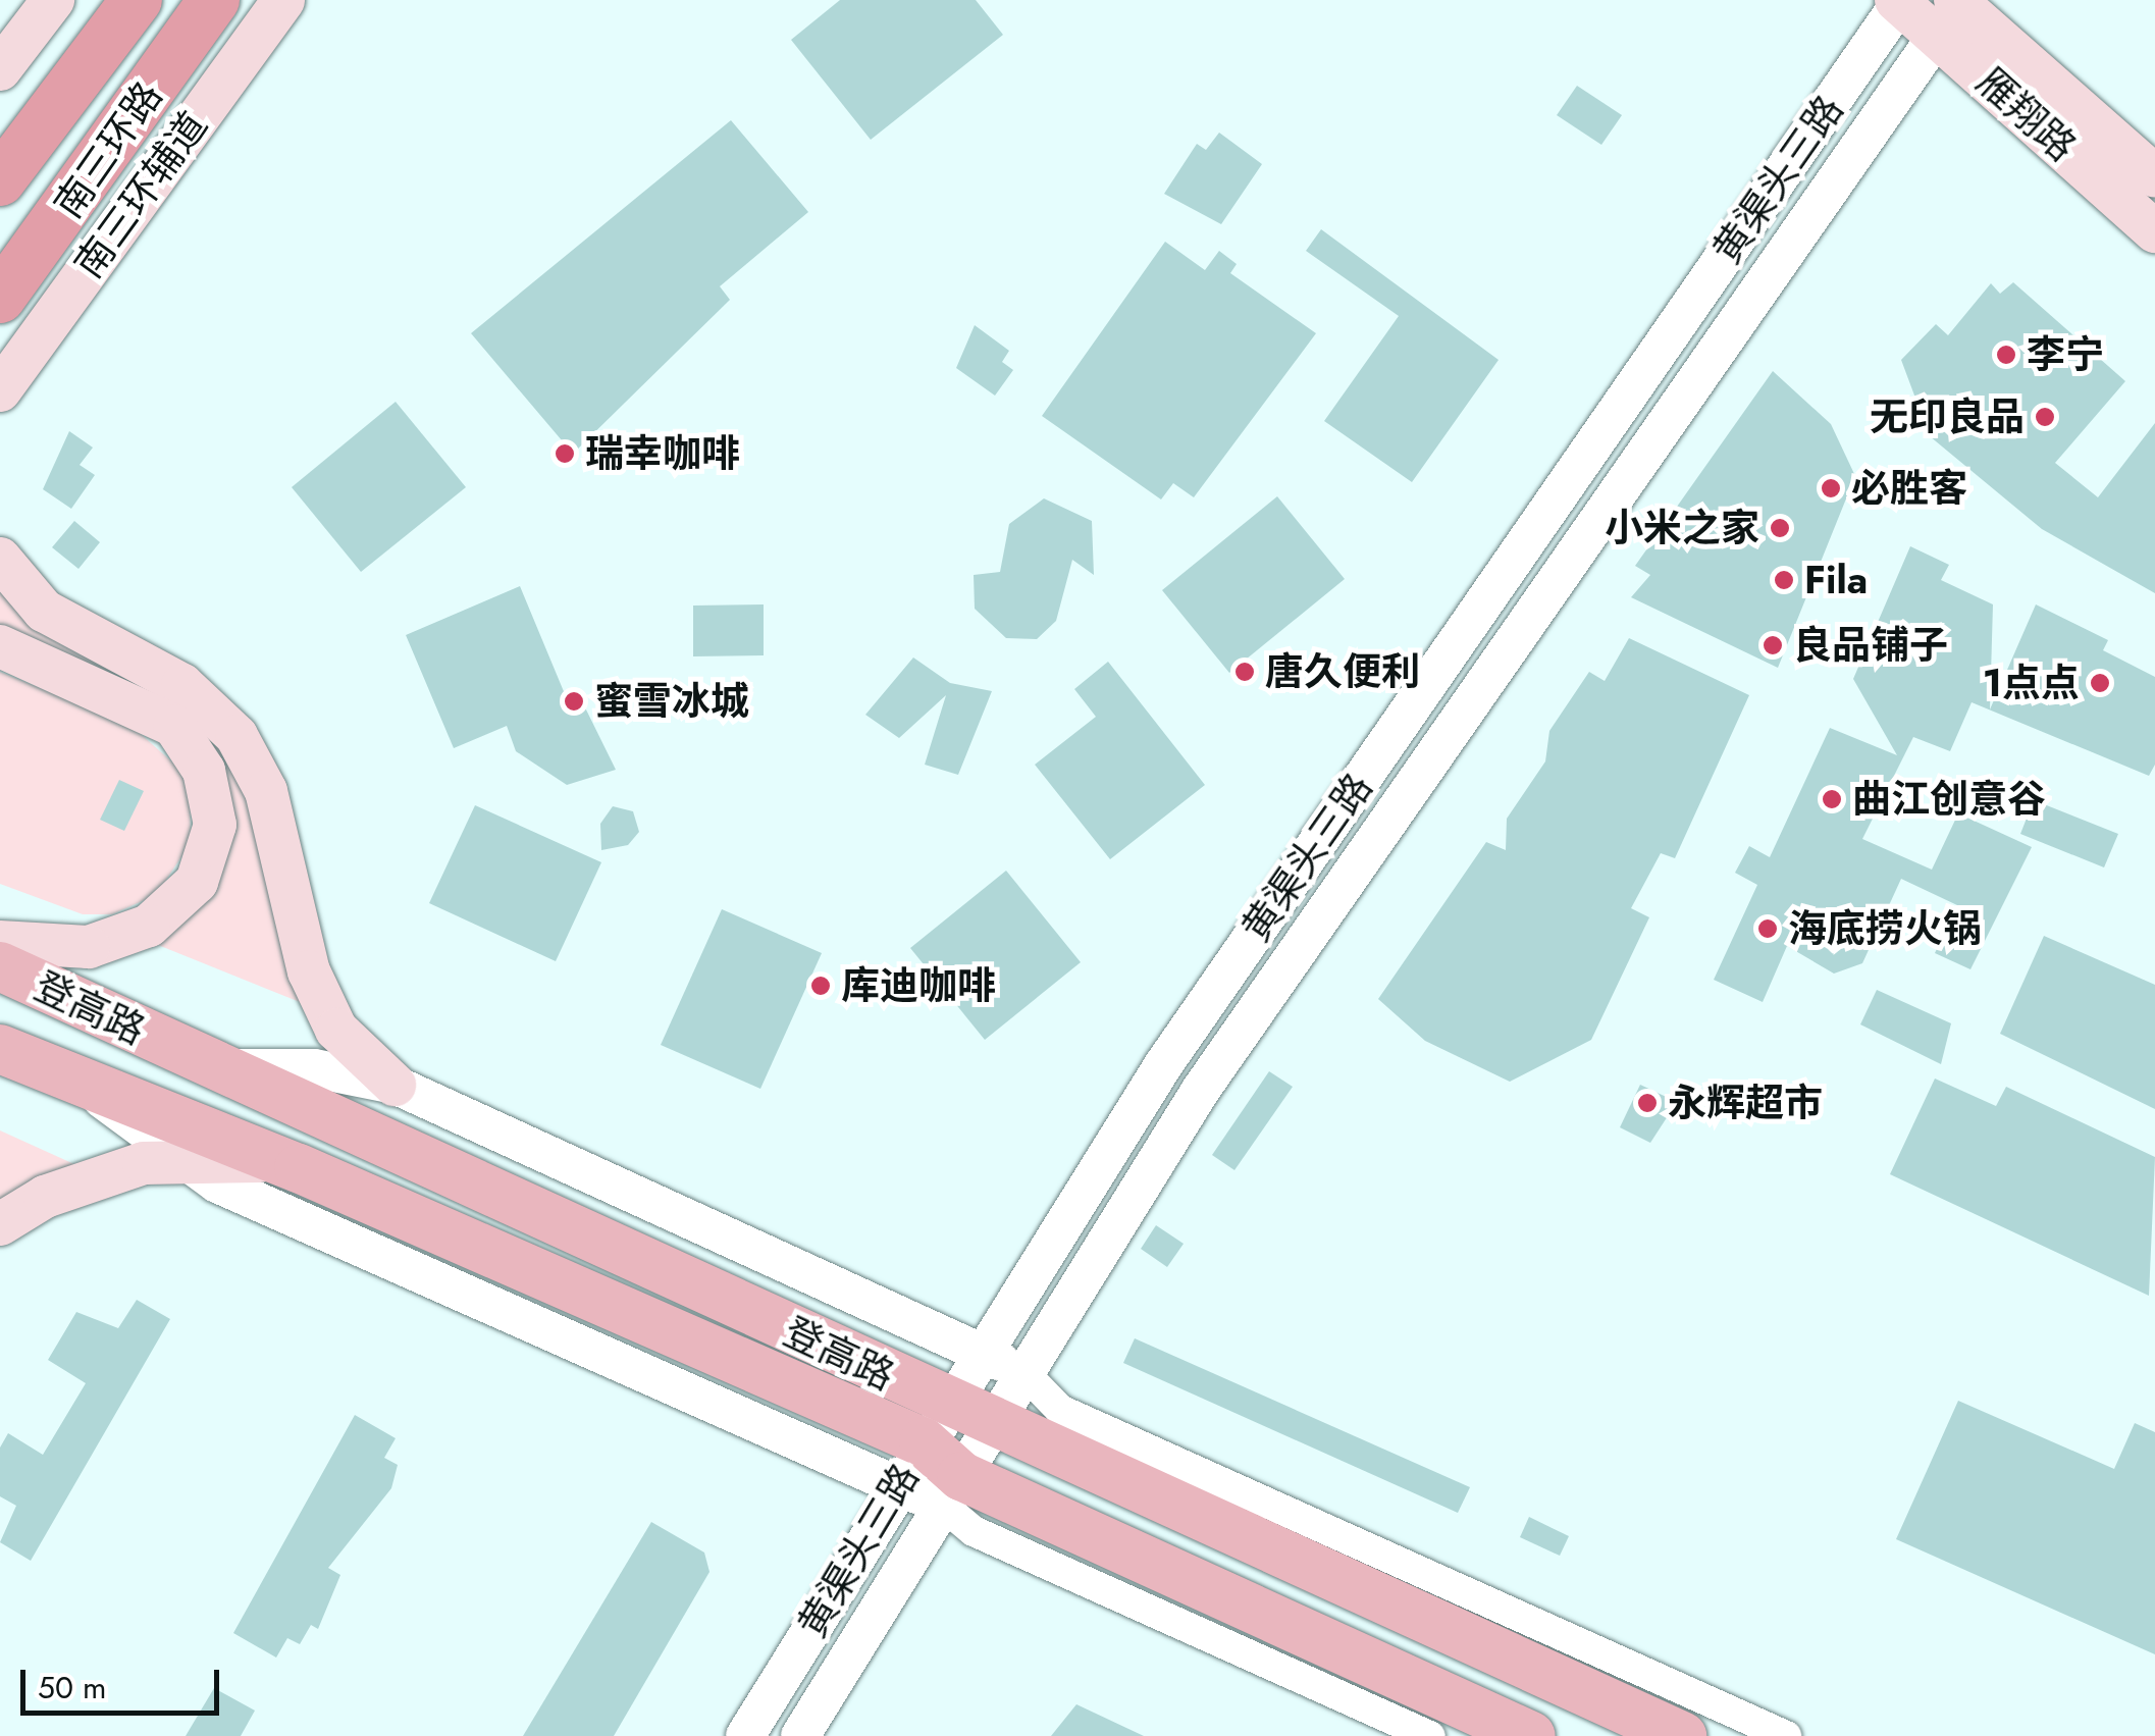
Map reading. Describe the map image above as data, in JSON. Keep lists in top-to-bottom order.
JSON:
{
  "streets": {
    "highway": ["南三环路"],
    "main road": ["雁翔路", "南三环辅道", "登高路"],
    "street": ["黄渠头三路"]
  },
  "crossings": [
    ["雁翔路", "黄渠头三路"],
    ["黄渠头三路", "登高路"]
  ],
  "places": [
    "李宁",
    "无印良品",
    "瑞幸咖啡",
    "必胜客",
    "小米之家",
    "Fila",
    "良品铺子",
    "唐久便利",
    "1点点",
    "蜜雪冰城",
    "曲江创意谷",
    "海底捞火锅",
    "库迪咖啡",
    "永辉超市"
  ],
  "scale_bar": "50 m"
}
